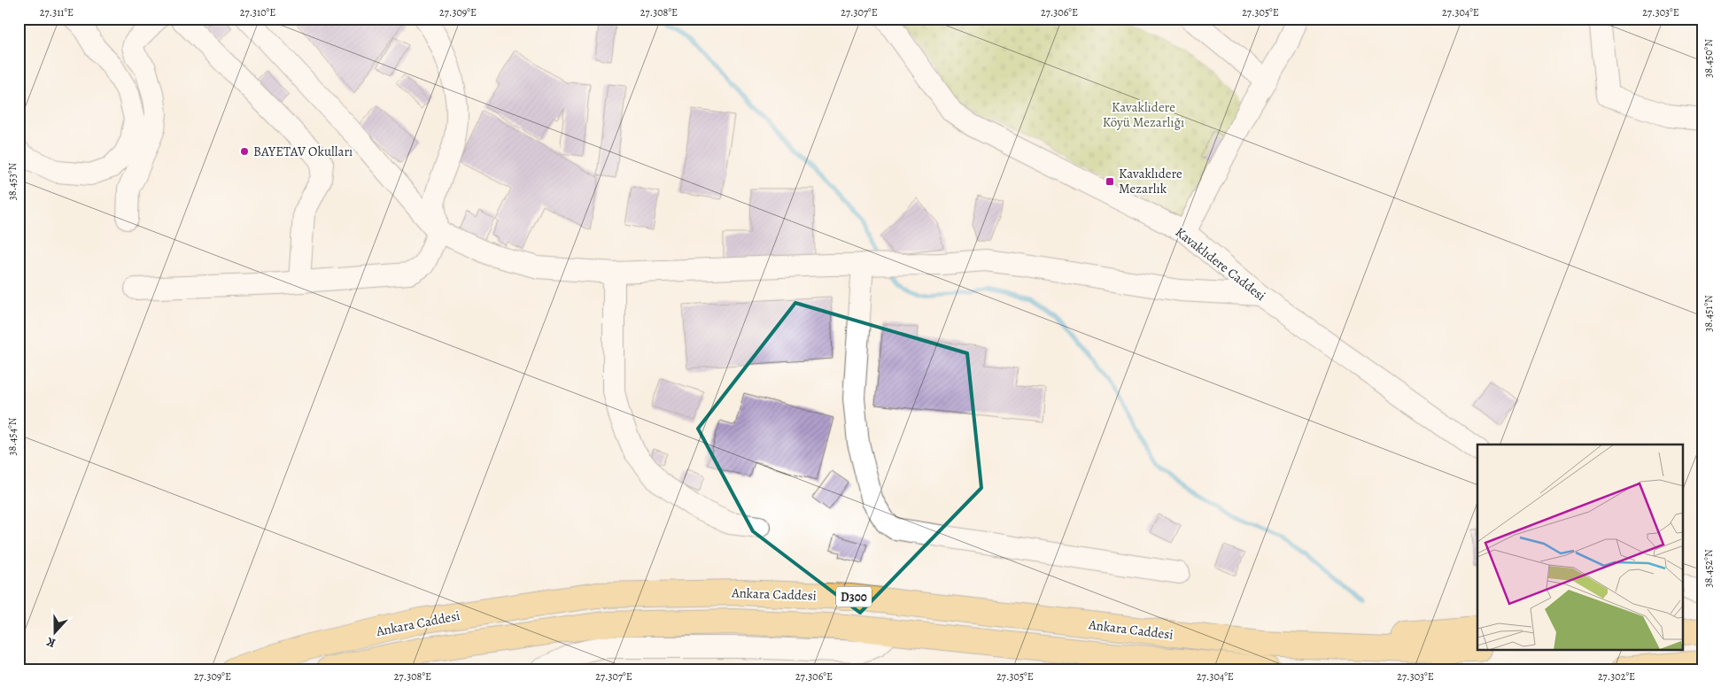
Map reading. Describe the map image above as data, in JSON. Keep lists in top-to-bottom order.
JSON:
{
  "streets": {
    "highway": ["Ankara Caddesi", "D300"],
    "street": ["Kavaklıdere Caddesi"]
  },
  "parks": ["Kavaklıdere Köyü Mezarlığı"],
  "places": {
    "other": ["BAYETAV Okulları"],
    "transit": ["Kavaklıdere Mezarlık"]
  },
  "north": "bottom",
  "coordinates": [
    "27.311°E",
    "27.310°E",
    "27.309°E",
    "27.308°E",
    "27.307°E",
    "27.306°E",
    "27.305°E",
    "27.304°E",
    "27.303°E",
    "38.450°N",
    "38.453°N",
    "38.451°N",
    "38.454°N",
    "38.452°N",
    "27.302°E"
  ]
}
